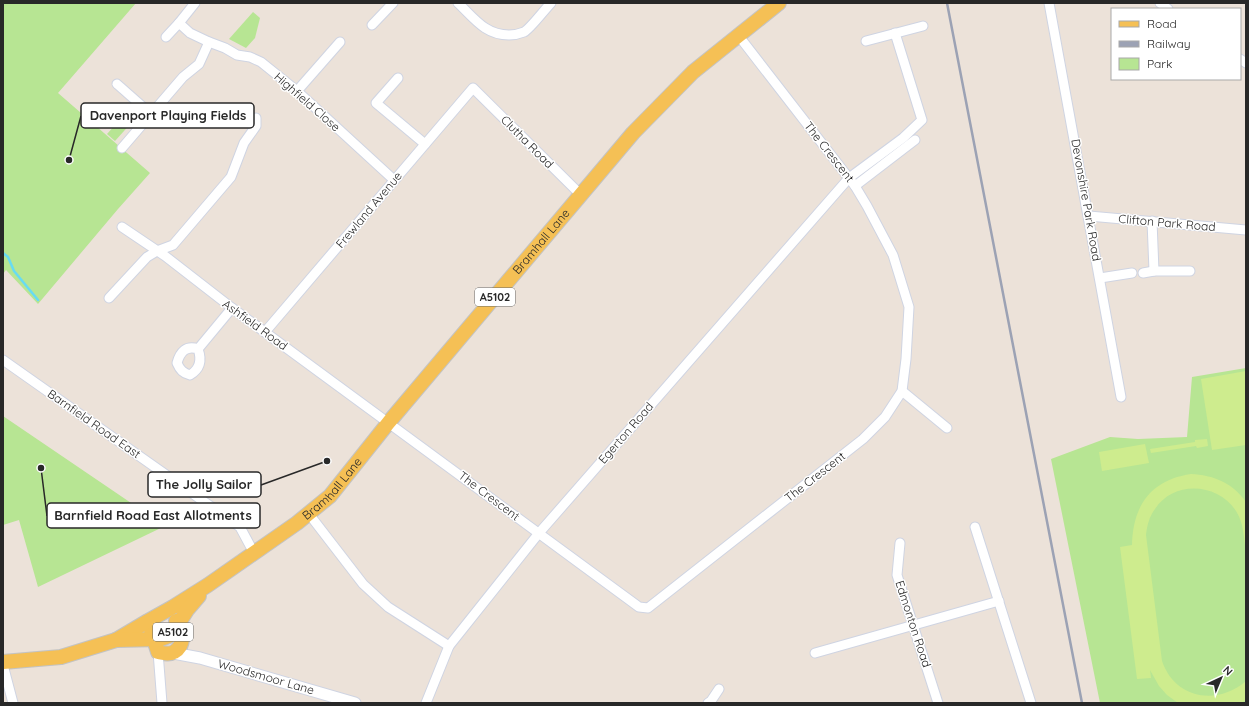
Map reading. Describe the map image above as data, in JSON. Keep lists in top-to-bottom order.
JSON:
{
  "streets": {
    "main road": ["Bramhall Lane", "A5102"],
    "street": [
      "Highfield Close",
      "Clutha Road",
      "The Crescent",
      "Devonshire Park Road",
      "Frewland Avenue",
      "Clifton Park Road",
      "Ashfield Road",
      "Barnfield Road East",
      "Egerton Road",
      "Edmonton Road",
      "Woodsmoor Lane"
    ]
  },
  "crossings": [
    ["Highfield Close", "Frewland Avenue"],
    ["Clutha Road", "Frewland Avenue"],
    ["Clutha Road", "Bramhall Lane"],
    ["The Crescent", "Bramhall Lane"],
    ["The Crescent", "Ashfield Road"],
    ["The Crescent", "Egerton Road"],
    ["Devonshire Park Road", "Clifton Park Road"],
    ["Frewland Avenue", "Ashfield Road"],
    ["Bramhall Lane", "A5102"],
    ["Bramhall Lane", "Ashfield Road"],
    ["Bramhall Lane", "Barnfield Road East"],
    ["Bramhall Lane", "Woodsmoor Lane"],
    ["A5102", "Woodsmoor Lane"]
  ],
  "places": ["Davenport Playing Fields", "The Jolly Sailor", "Barnfield Road East Allotments"],
  "legend": ["Road", "Railway", "Park"],
  "north": "top right"
}
